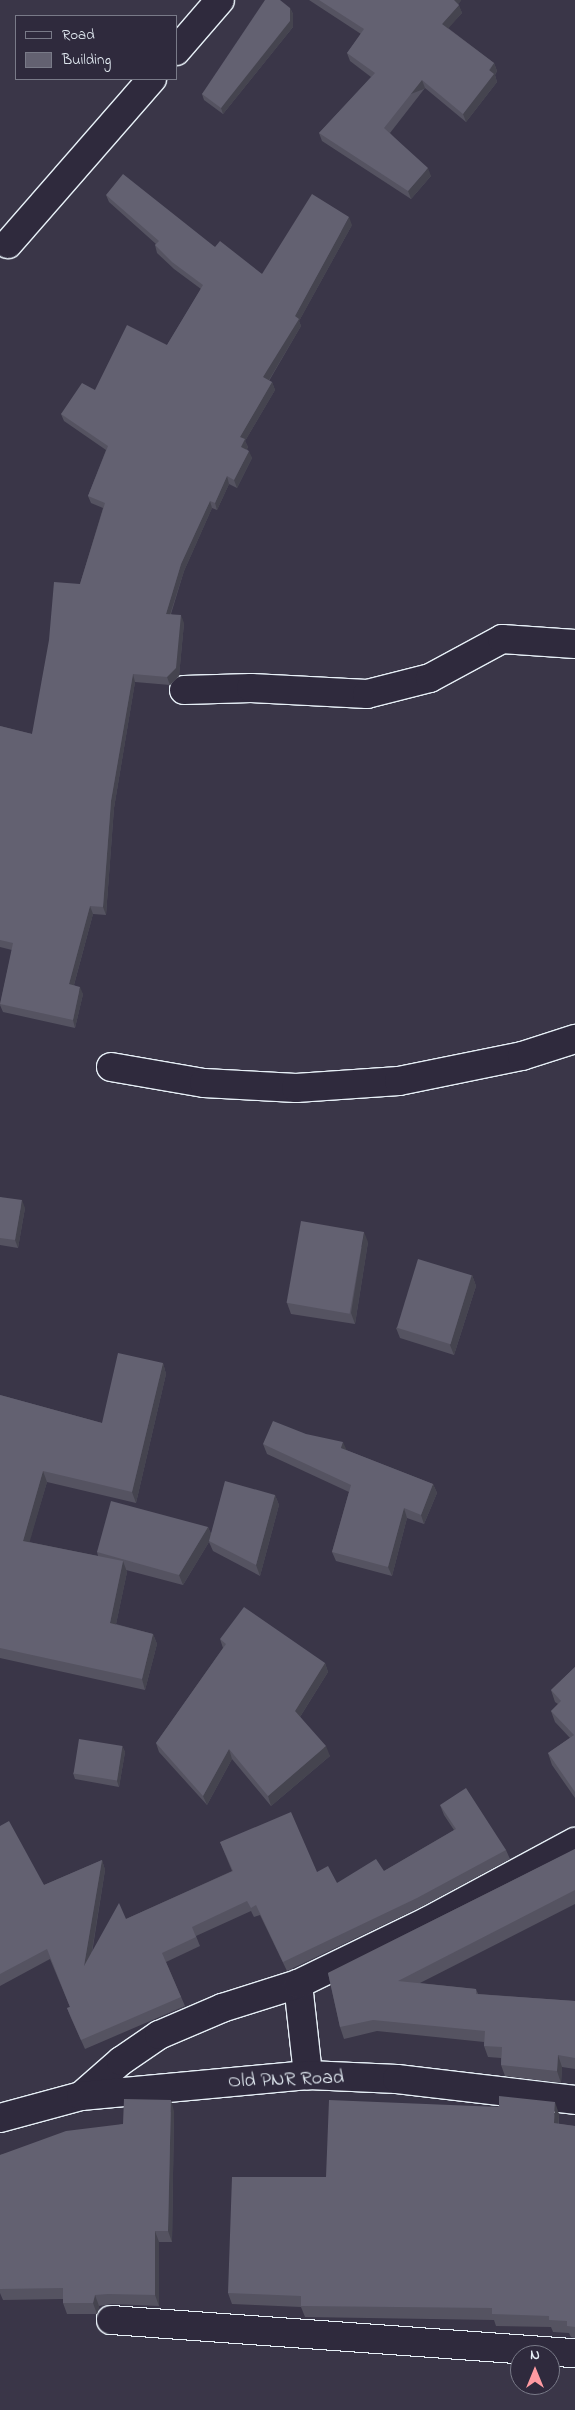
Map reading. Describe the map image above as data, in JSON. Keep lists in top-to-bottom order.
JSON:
{
  "streets": {
    "street": ["Old PNR Road"]
  },
  "legend": ["Road", "Building"],
  "north": "top"
}
